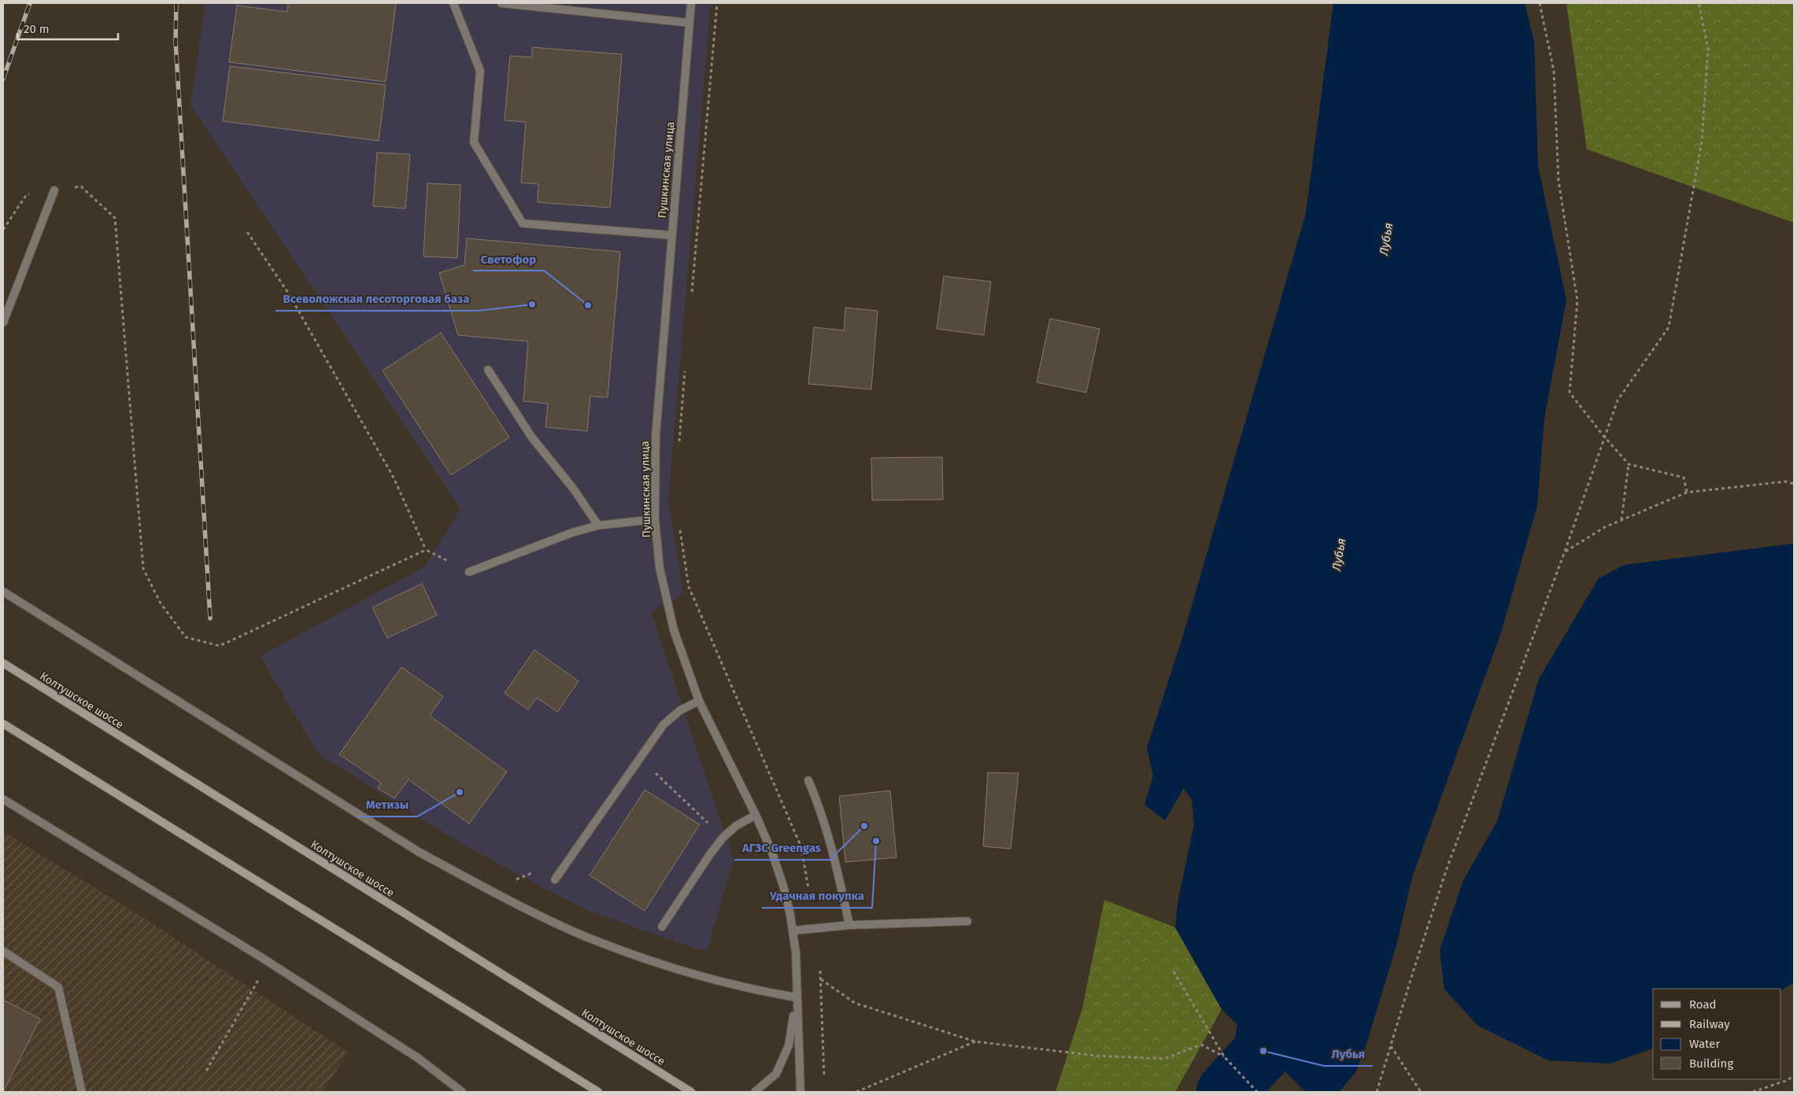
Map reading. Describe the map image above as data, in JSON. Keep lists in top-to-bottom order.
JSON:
{
  "streets": {
    "main road": ["Колтушское шоссе"],
    "street": ["Пушкинская улица"]
  },
  "water": ["Лубья"],
  "places": [
    "Всеволожская лесоторговая база",
    "Светофор",
    "Метизы",
    "АГЗС Greengas",
    "Удачная покупка",
    "Лубья"
  ],
  "legend": [
    "Road",
    "Railway",
    "Water",
    "Building"
  ],
  "scale_bar": "20 m"
}
